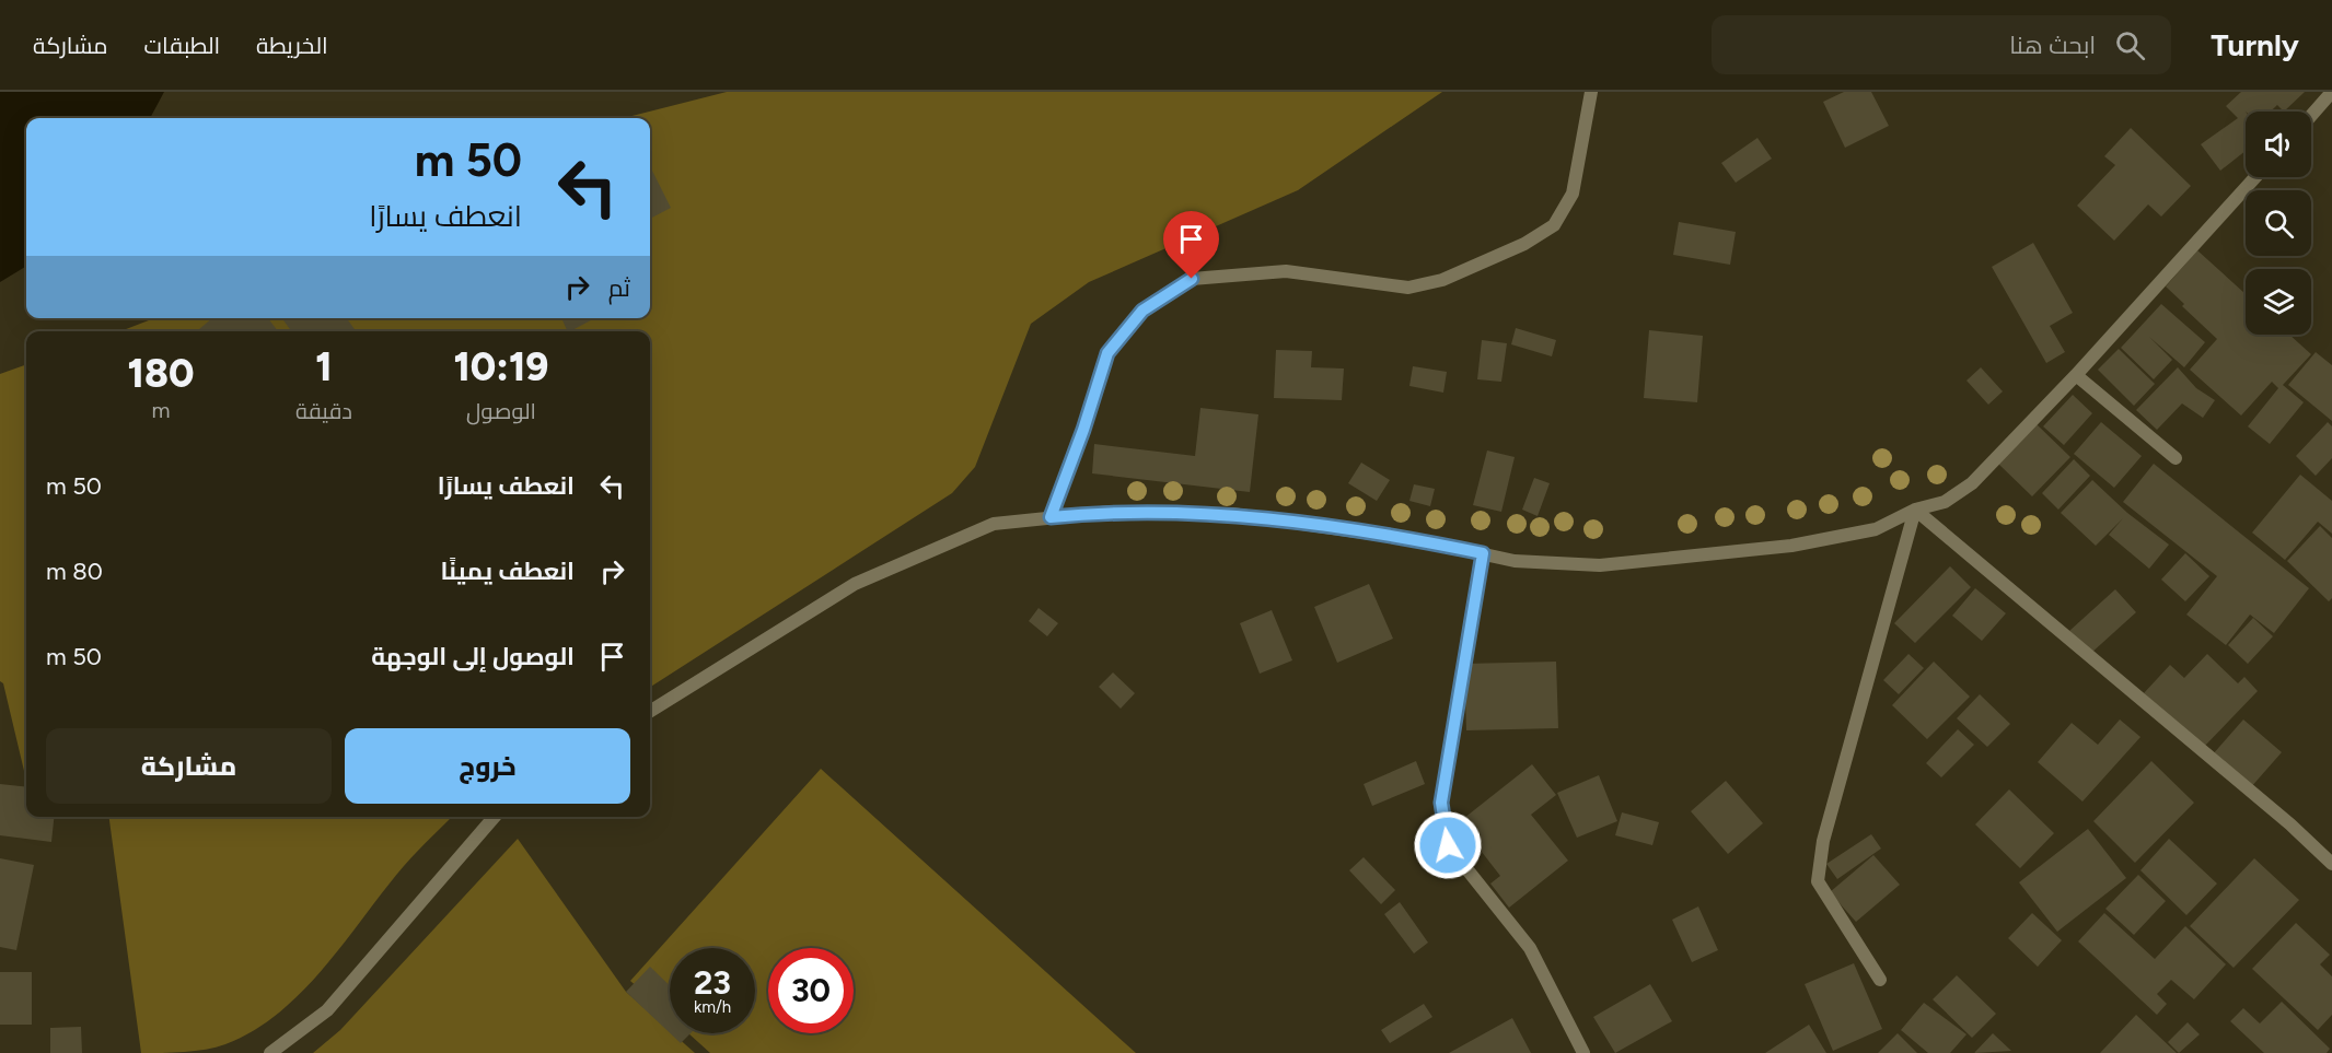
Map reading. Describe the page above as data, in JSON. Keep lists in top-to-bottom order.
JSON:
{
  "page": {
    "header": "Turnly",
    "search": "ابحث هنا",
    "nav": ["الخريطة", "الطبقات", "مشاركة"],
    "turn": ["50 m", "انعطف يسارًا"],
    "then": "ثم",
    "eta": [
      "10:19",
      "الوصول",
      "1",
      "دقيقة",
      "180",
      "m"
    ],
    "list": [
      {
        "name": "انعطف يسارًا",
        "value": "50 m"
      },
      {
        "name": "انعطف يمينًا",
        "value": "80 m"
      },
      {
        "name": "الوصول إلى الوجهة",
        "value": "50 m"
      }
    ],
    "buttons": ["خروج", "مشاركة"],
    "speed": "23 km/h",
    "limit": "30"
  }
}
